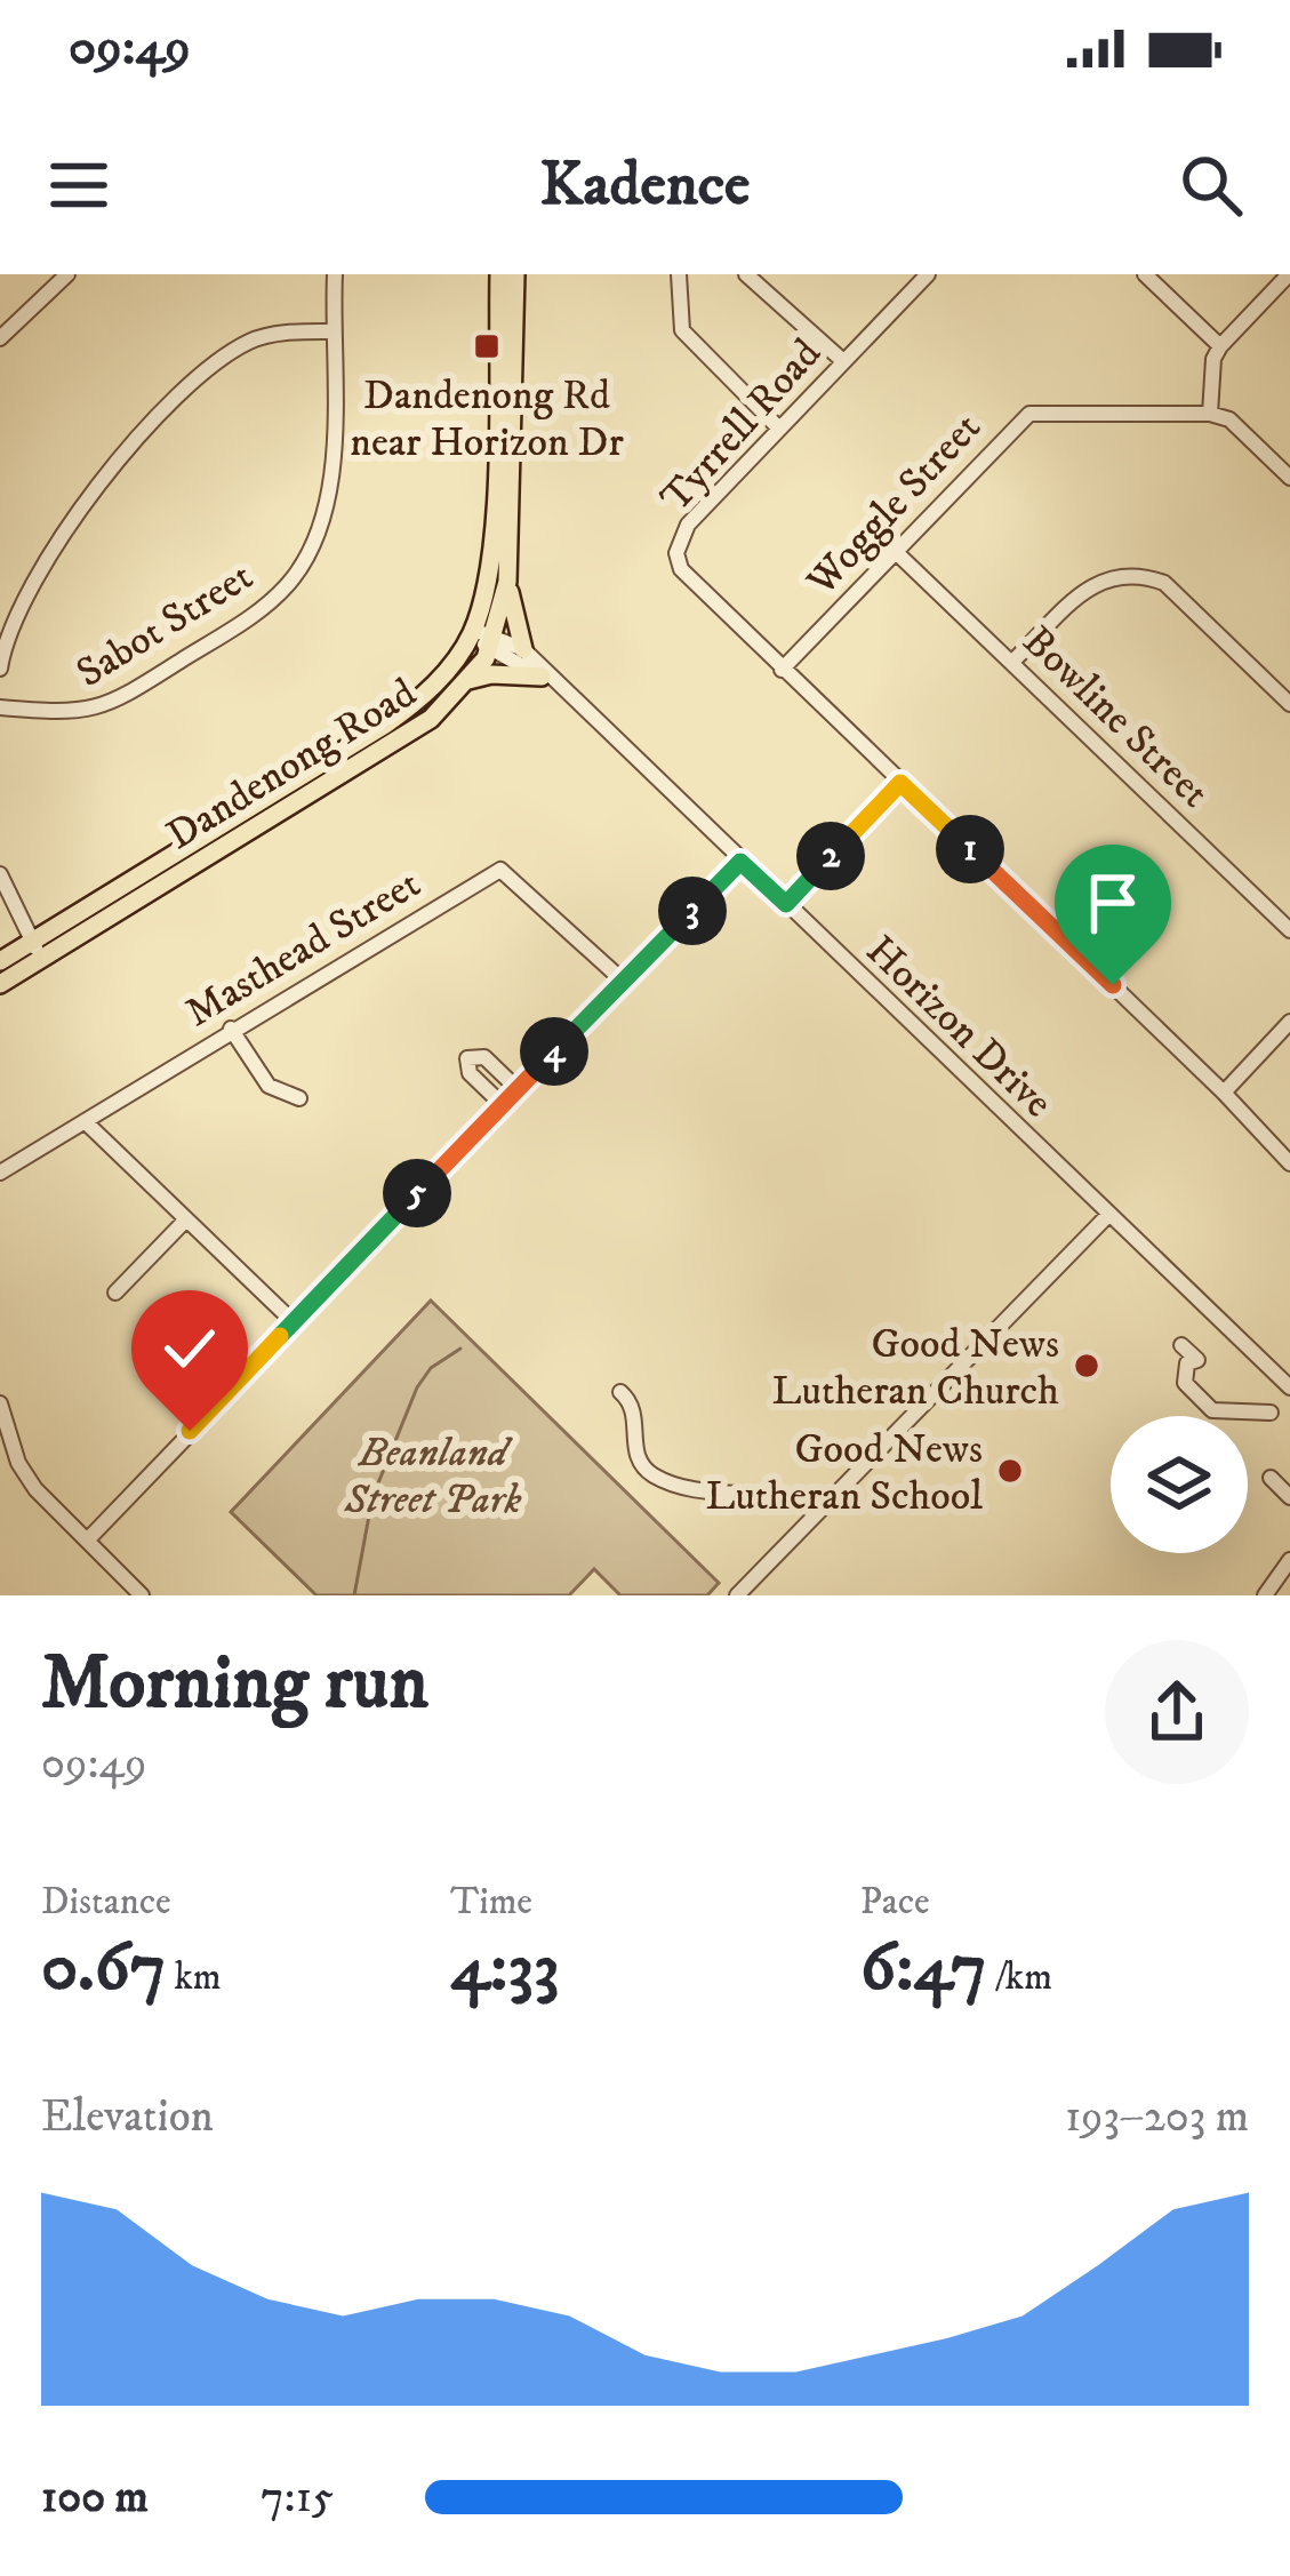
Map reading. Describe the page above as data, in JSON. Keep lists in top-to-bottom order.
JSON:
{
  "streets": {
    "main road": ["Dandenong Road"],
    "street": [
      "Tyrrell Road",
      "Woggle Street",
      "Sabot Street",
      "Bowline Street",
      "Masthead Street",
      "Horizon Drive"
    ]
  },
  "crossings": [
    ["Tyrrell Road", "Woggle Street"],
    ["Woggle Street", "Bowline Street"],
    ["Dandenong Road", "Horizon Drive"]
  ],
  "parks": ["Beanland Street Park"],
  "places": {
    "transit": ["Dandenong Rd near Horizon Dr"],
    "other": ["Good News Lutheran Church", "Good News Lutheran School"]
  },
  "page": {
    "status": "09:49",
    "header": "Kadence",
    "pins": [
      "1",
      "2",
      "3",
      "4",
      "5"
    ],
    "heading": ["Morning run", "09:49"],
    "stats": [
      ["Distance", "0.67 km"],
      ["Time", "4:33"],
      ["Pace", "6:47 /km"]
    ],
    "chart": ["Elevation", "193–203 m"],
    "list": [
      {
        "name": "100 m",
        "note": "7:15"
      }
    ]
  }
}
